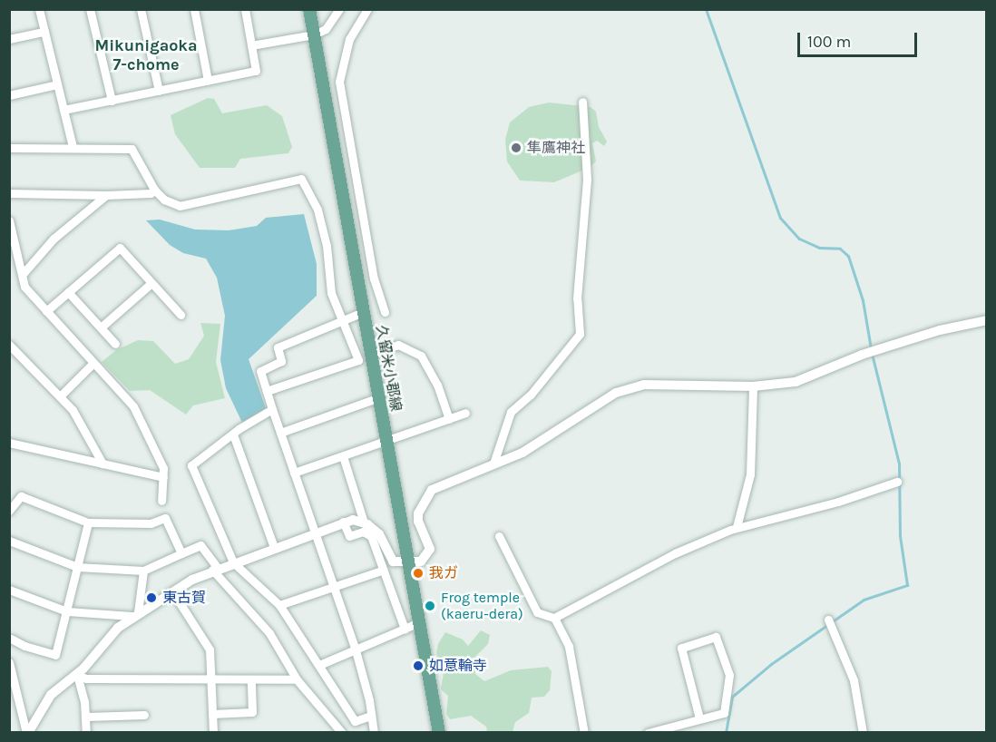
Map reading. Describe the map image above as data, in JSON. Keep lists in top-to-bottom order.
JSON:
{
  "streets": {
    "main road": ["久留米小郡線"]
  },
  "districts": ["Mikunigaoka 7-chome"],
  "places": [
    "隼鷹神社",
    "我ガ",
    "東古賀",
    "Frog temple (kaeru-dera)",
    "如意輪寺"
  ],
  "scale_bar": "100 m"
}
